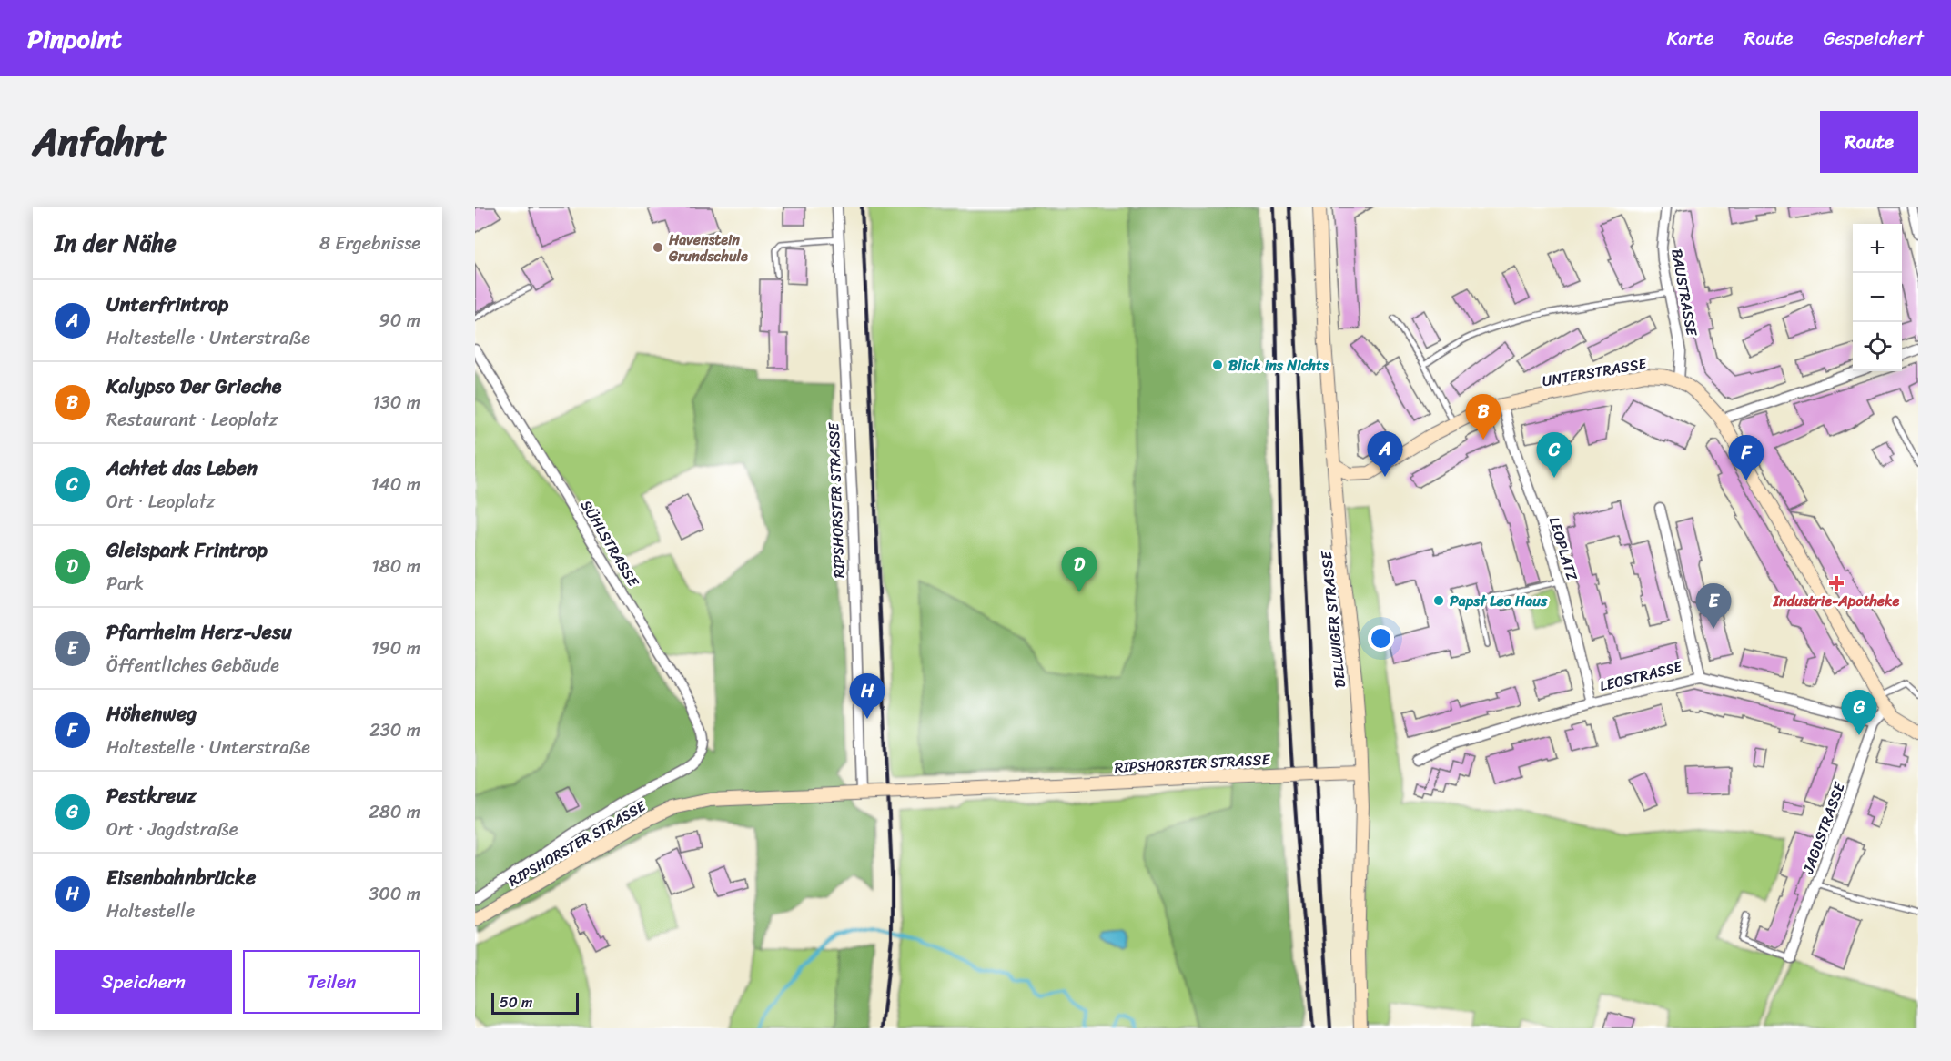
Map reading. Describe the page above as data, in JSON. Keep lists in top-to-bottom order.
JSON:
{
  "streets": {
    "street": [
      "BAUSTRASSE",
      "UNTERSTRASSE",
      "RIPSHORSTER STRASSE",
      "SÜHLSTRASSE",
      "LEOPLATZ",
      "DELLWIGER STRASSE",
      "LEOSTRASSE",
      "JAGDSTRASSE"
    ]
  },
  "crossings": [
    ["BAUSTRASSE", "UNTERSTRASSE"],
    ["UNTERSTRASSE", "LEOPLATZ"],
    ["UNTERSTRASSE", "DELLWIGER STRASSE"],
    ["UNTERSTRASSE", "JAGDSTRASSE"],
    ["RIPSHORSTER STRASSE", "SÜHLSTRASSE"],
    ["RIPSHORSTER STRASSE", "DELLWIGER STRASSE"],
    ["LEOPLATZ", "LEOSTRASSE"],
    ["LEOSTRASSE", "JAGDSTRASSE"]
  ],
  "places": {
    "other": ["Havenstein Grundschule", "Blick ins Nichts", "Papst Leo Haus"],
    "health": ["Industrie-Apotheke"]
  },
  "scale_bar": "50 m",
  "page": {
    "header": "Pinpoint",
    "nav": ["Karte", "Route", "Gespeichert"],
    "title": "Anfahrt",
    "buttons": [
      "Route",
      ["Speichern", "Teilen"]
    ],
    "heading": ["In der Nähe", "8 Ergebnisse"],
    "map_buttons": ["+", "−"],
    "list": [
      {
        "mark": "A",
        "name": "Unterfrintrop",
        "note": "Haltestelle · Unterstraße",
        "value": "90 m"
      },
      {
        "mark": "B",
        "name": "Kalypso Der Grieche",
        "note": "Restaurant · Leoplatz",
        "value": "130 m"
      },
      {
        "mark": "C",
        "name": "Achtet das Leben",
        "note": "Ort · Leoplatz",
        "value": "140 m"
      },
      {
        "mark": "D",
        "name": "Gleispark Frintrop",
        "note": "Park",
        "value": "180 m"
      },
      {
        "mark": "E",
        "name": "Pfarrheim Herz-Jesu",
        "note": "Öffentliches Gebäude",
        "value": "190 m"
      },
      {
        "mark": "F",
        "name": "Höhenweg",
        "note": "Haltestelle · Unterstraße",
        "value": "230 m"
      },
      {
        "mark": "G",
        "name": "Pestkreuz",
        "note": "Ort · Jagdstraße",
        "value": "280 m"
      },
      {
        "mark": "H",
        "name": "Eisenbahnbrücke",
        "note": "Haltestelle",
        "value": "300 m"
      }
    ],
    "pins": [
      "B",
      "A",
      "C",
      "F",
      "D",
      "E",
      "H",
      "G"
    ],
    "scale": "50 m"
  }
}
